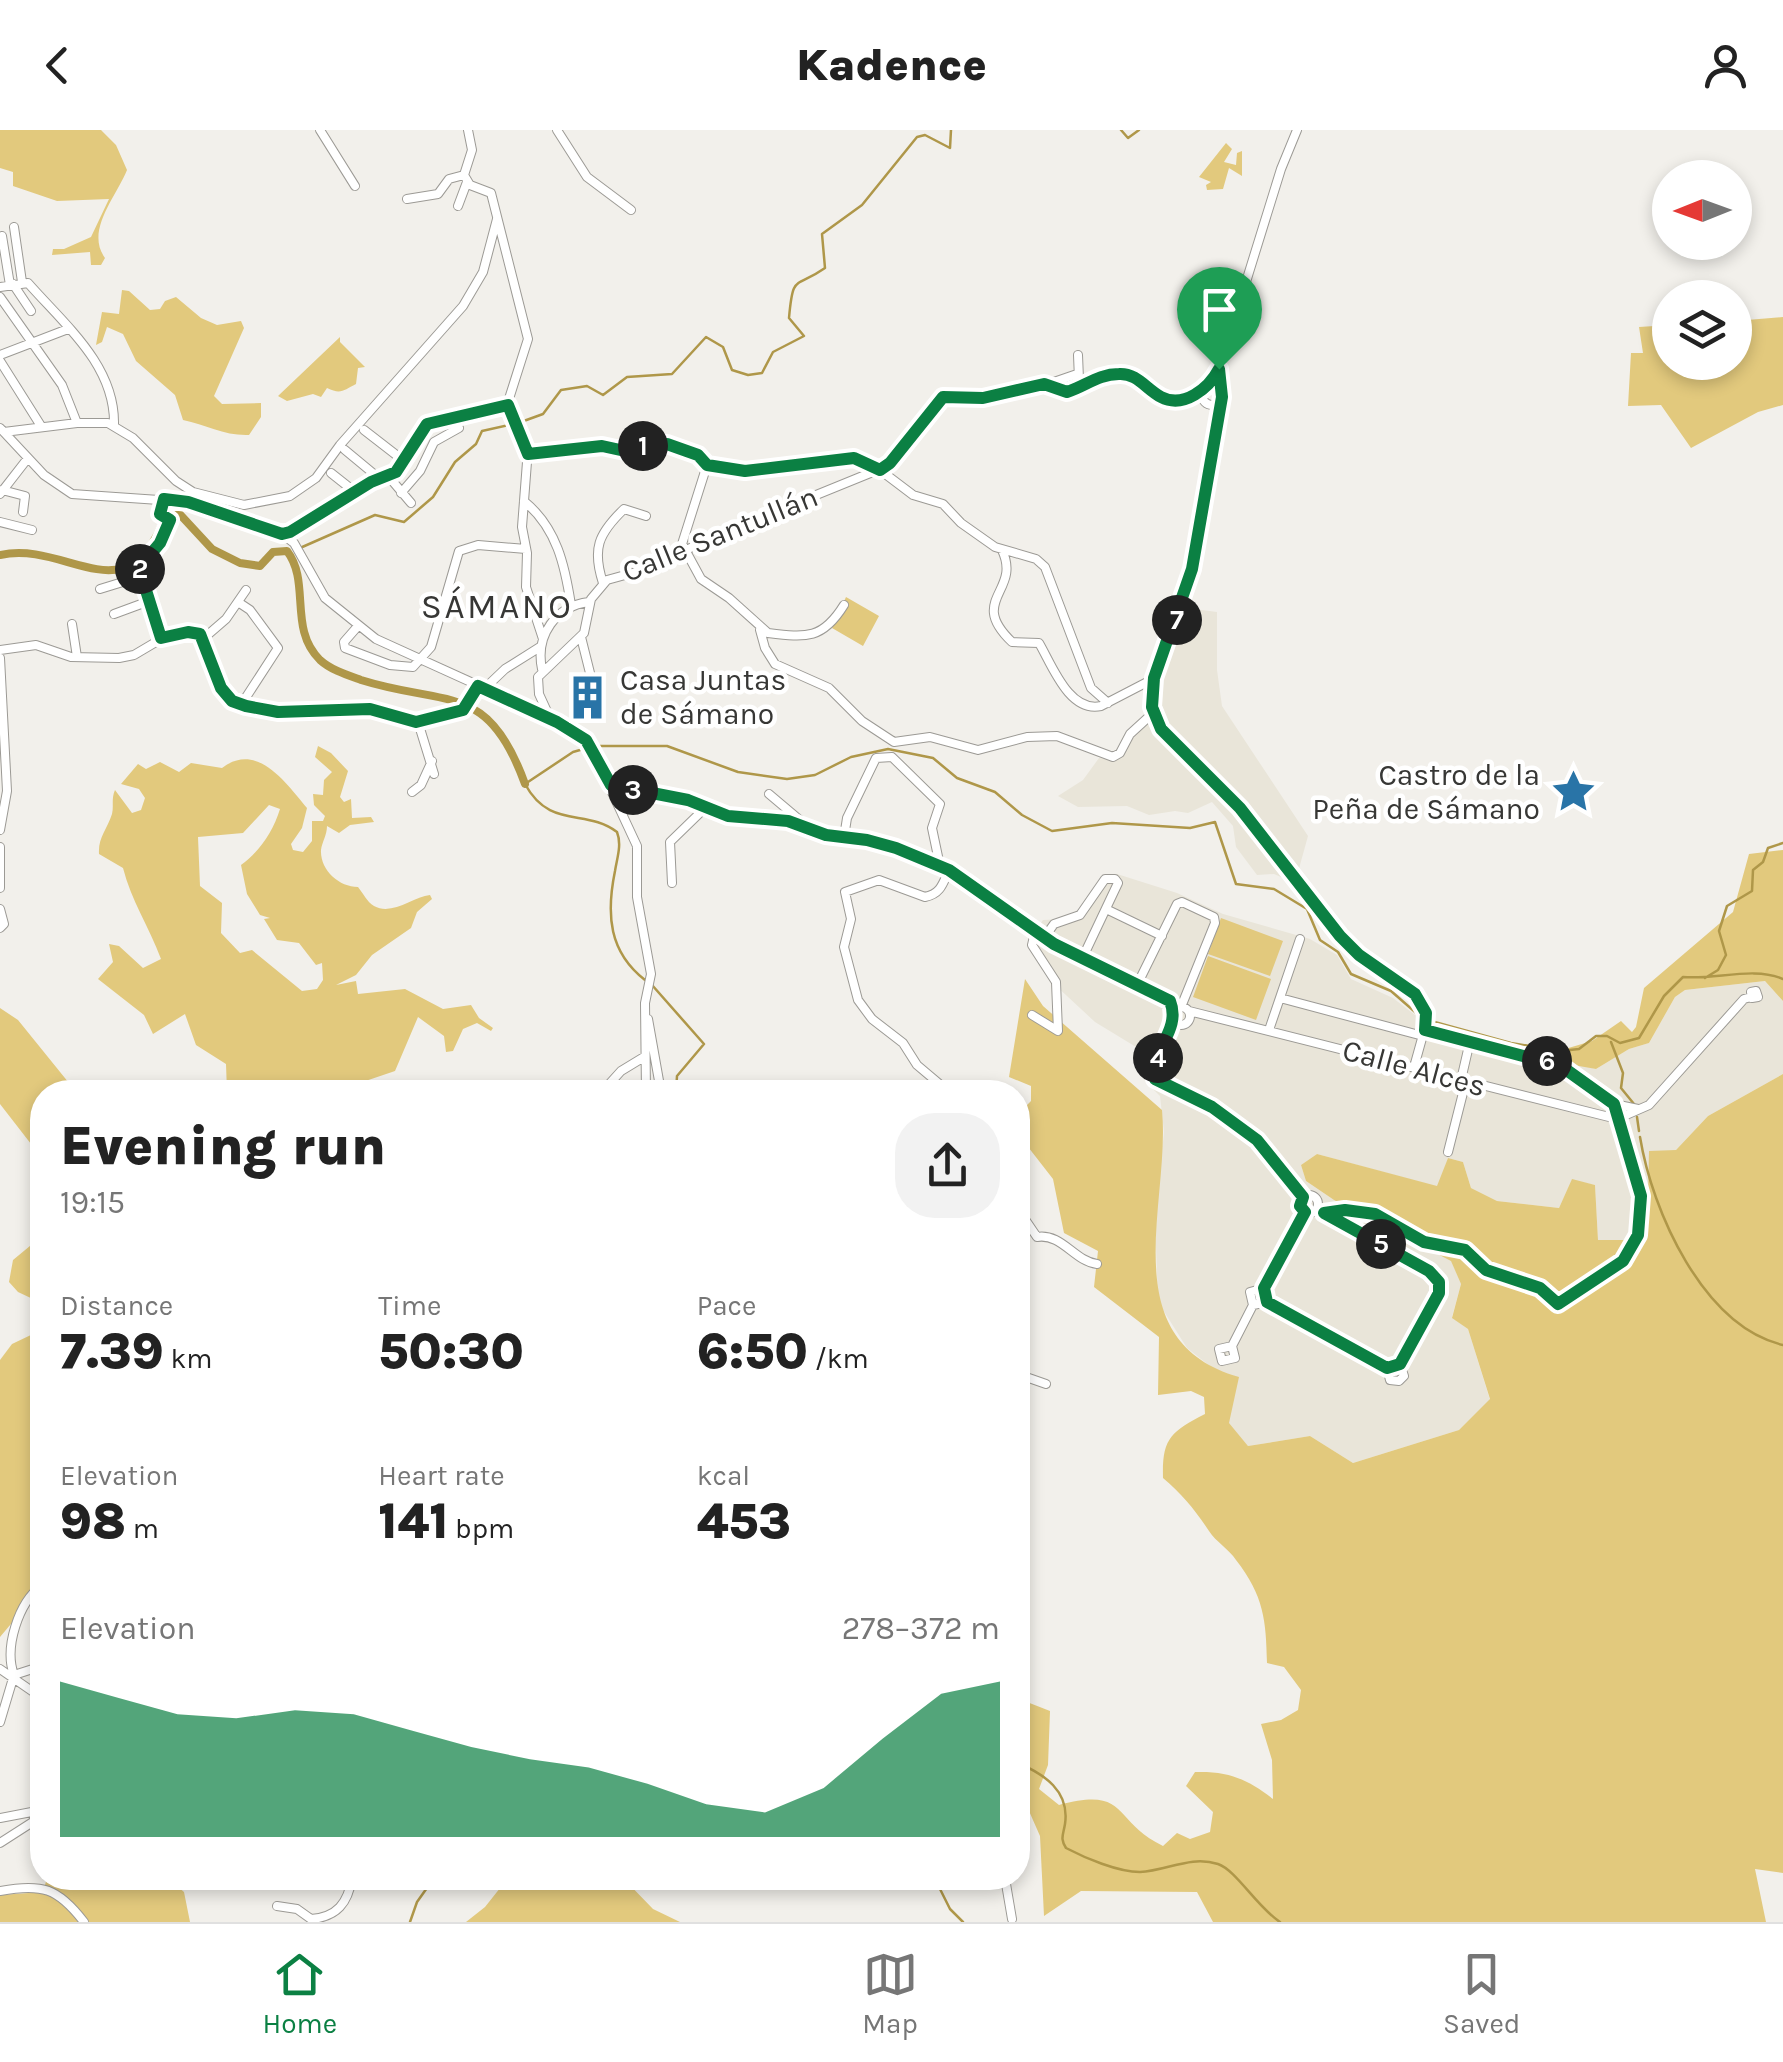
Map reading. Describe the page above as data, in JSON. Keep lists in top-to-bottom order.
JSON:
{
  "streets": {
    "street": ["Calle Santullán", "Calle Alces"]
  },
  "districts": ["SÁMANO"],
  "places": {
    "building": ["Casa Juntas de Sámano"],
    "place": ["Castro de la Peña de Sámano"]
  },
  "north": "left",
  "page": {
    "header": "Kadence",
    "pins": [
      "1",
      "2",
      "7",
      "3",
      "4",
      "6",
      "5"
    ],
    "heading": ["Evening run", "19:15"],
    "stats": [
      ["Distance", "7.39 km"],
      ["Time", "50:30"],
      ["Pace", "6:50 /km"],
      ["Elevation", "98 m"],
      ["Heart rate", "141 bpm"],
      ["kcal", "453"]
    ],
    "chart": ["Elevation", "278–372 m"],
    "tabs": ["Home", "Map", "Saved"]
  }
}
